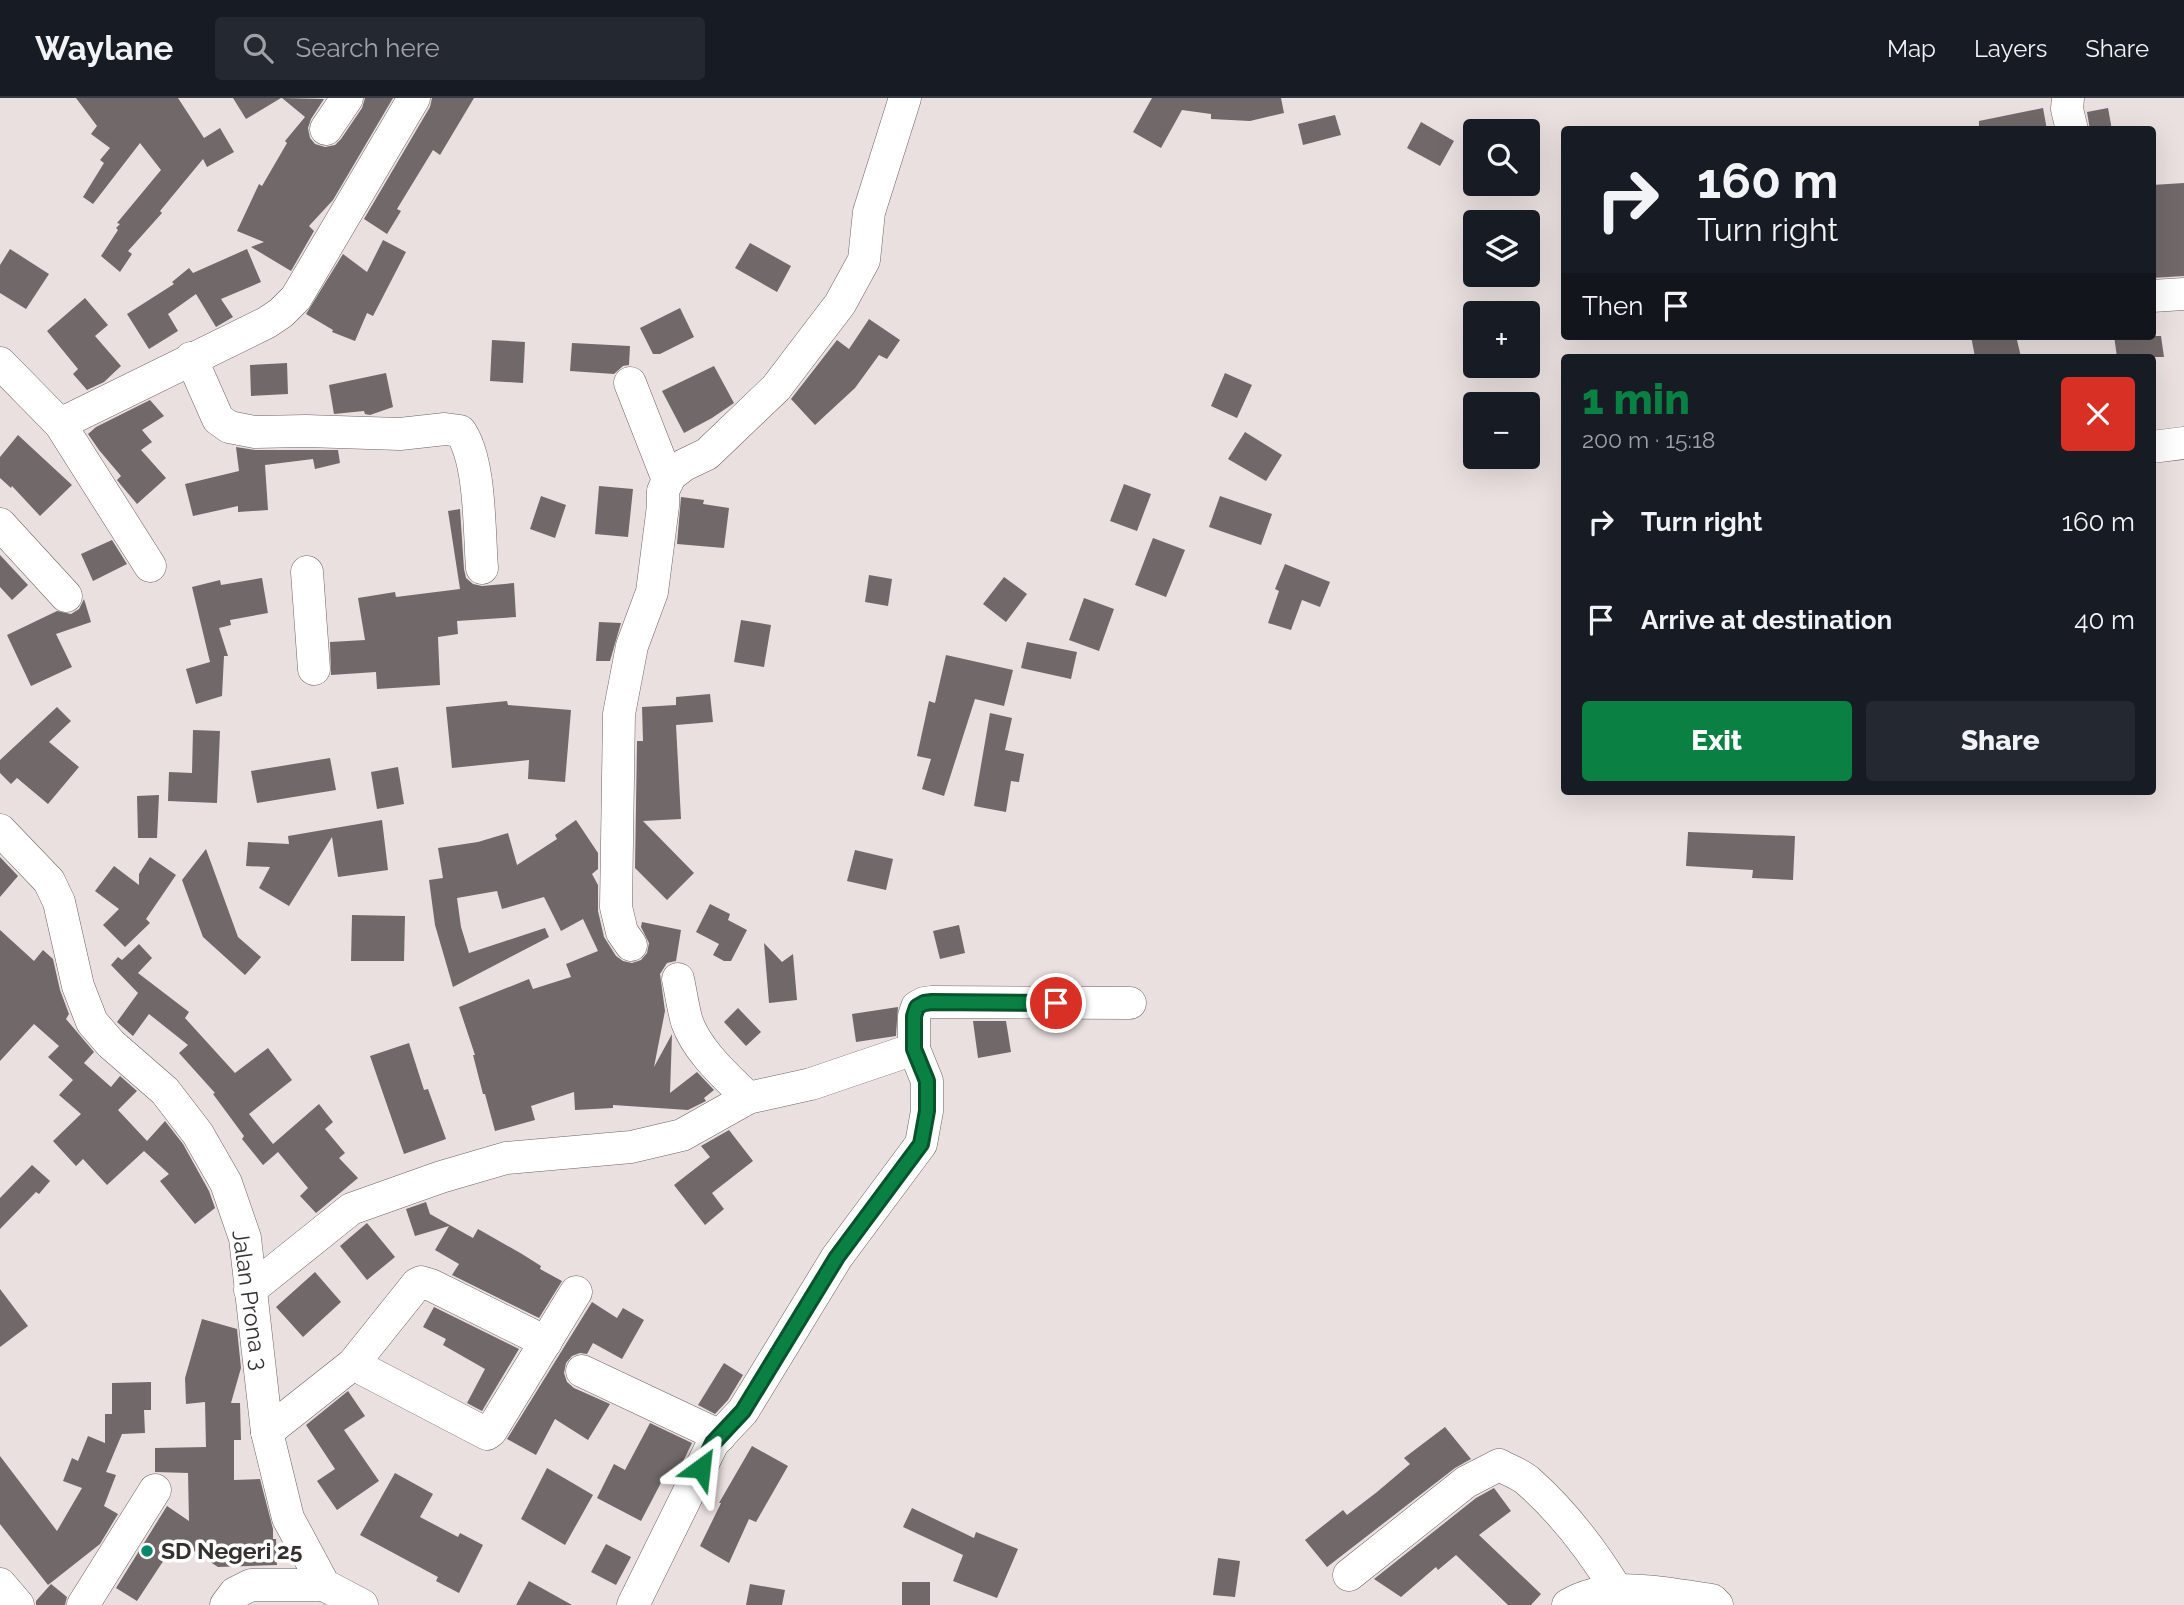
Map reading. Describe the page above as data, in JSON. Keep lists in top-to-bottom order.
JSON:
{
  "streets": {
    "street": ["Jalan Prona 3"]
  },
  "places": ["SD Negeri 25"],
  "page": {
    "header": "Waylane",
    "search": "Search here",
    "nav": ["Map", "Layers", "Share"],
    "map_buttons": ["+", "−"],
    "turn": ["160 m", "Turn right"],
    "then": "Then",
    "heading": ["1 min", "200 m · 15:18"],
    "list": [
      {
        "name": "Turn right",
        "value": "160 m"
      },
      {
        "name": "Arrive at destination",
        "value": "40 m"
      }
    ],
    "buttons": ["Exit", "Share"]
  }
}
